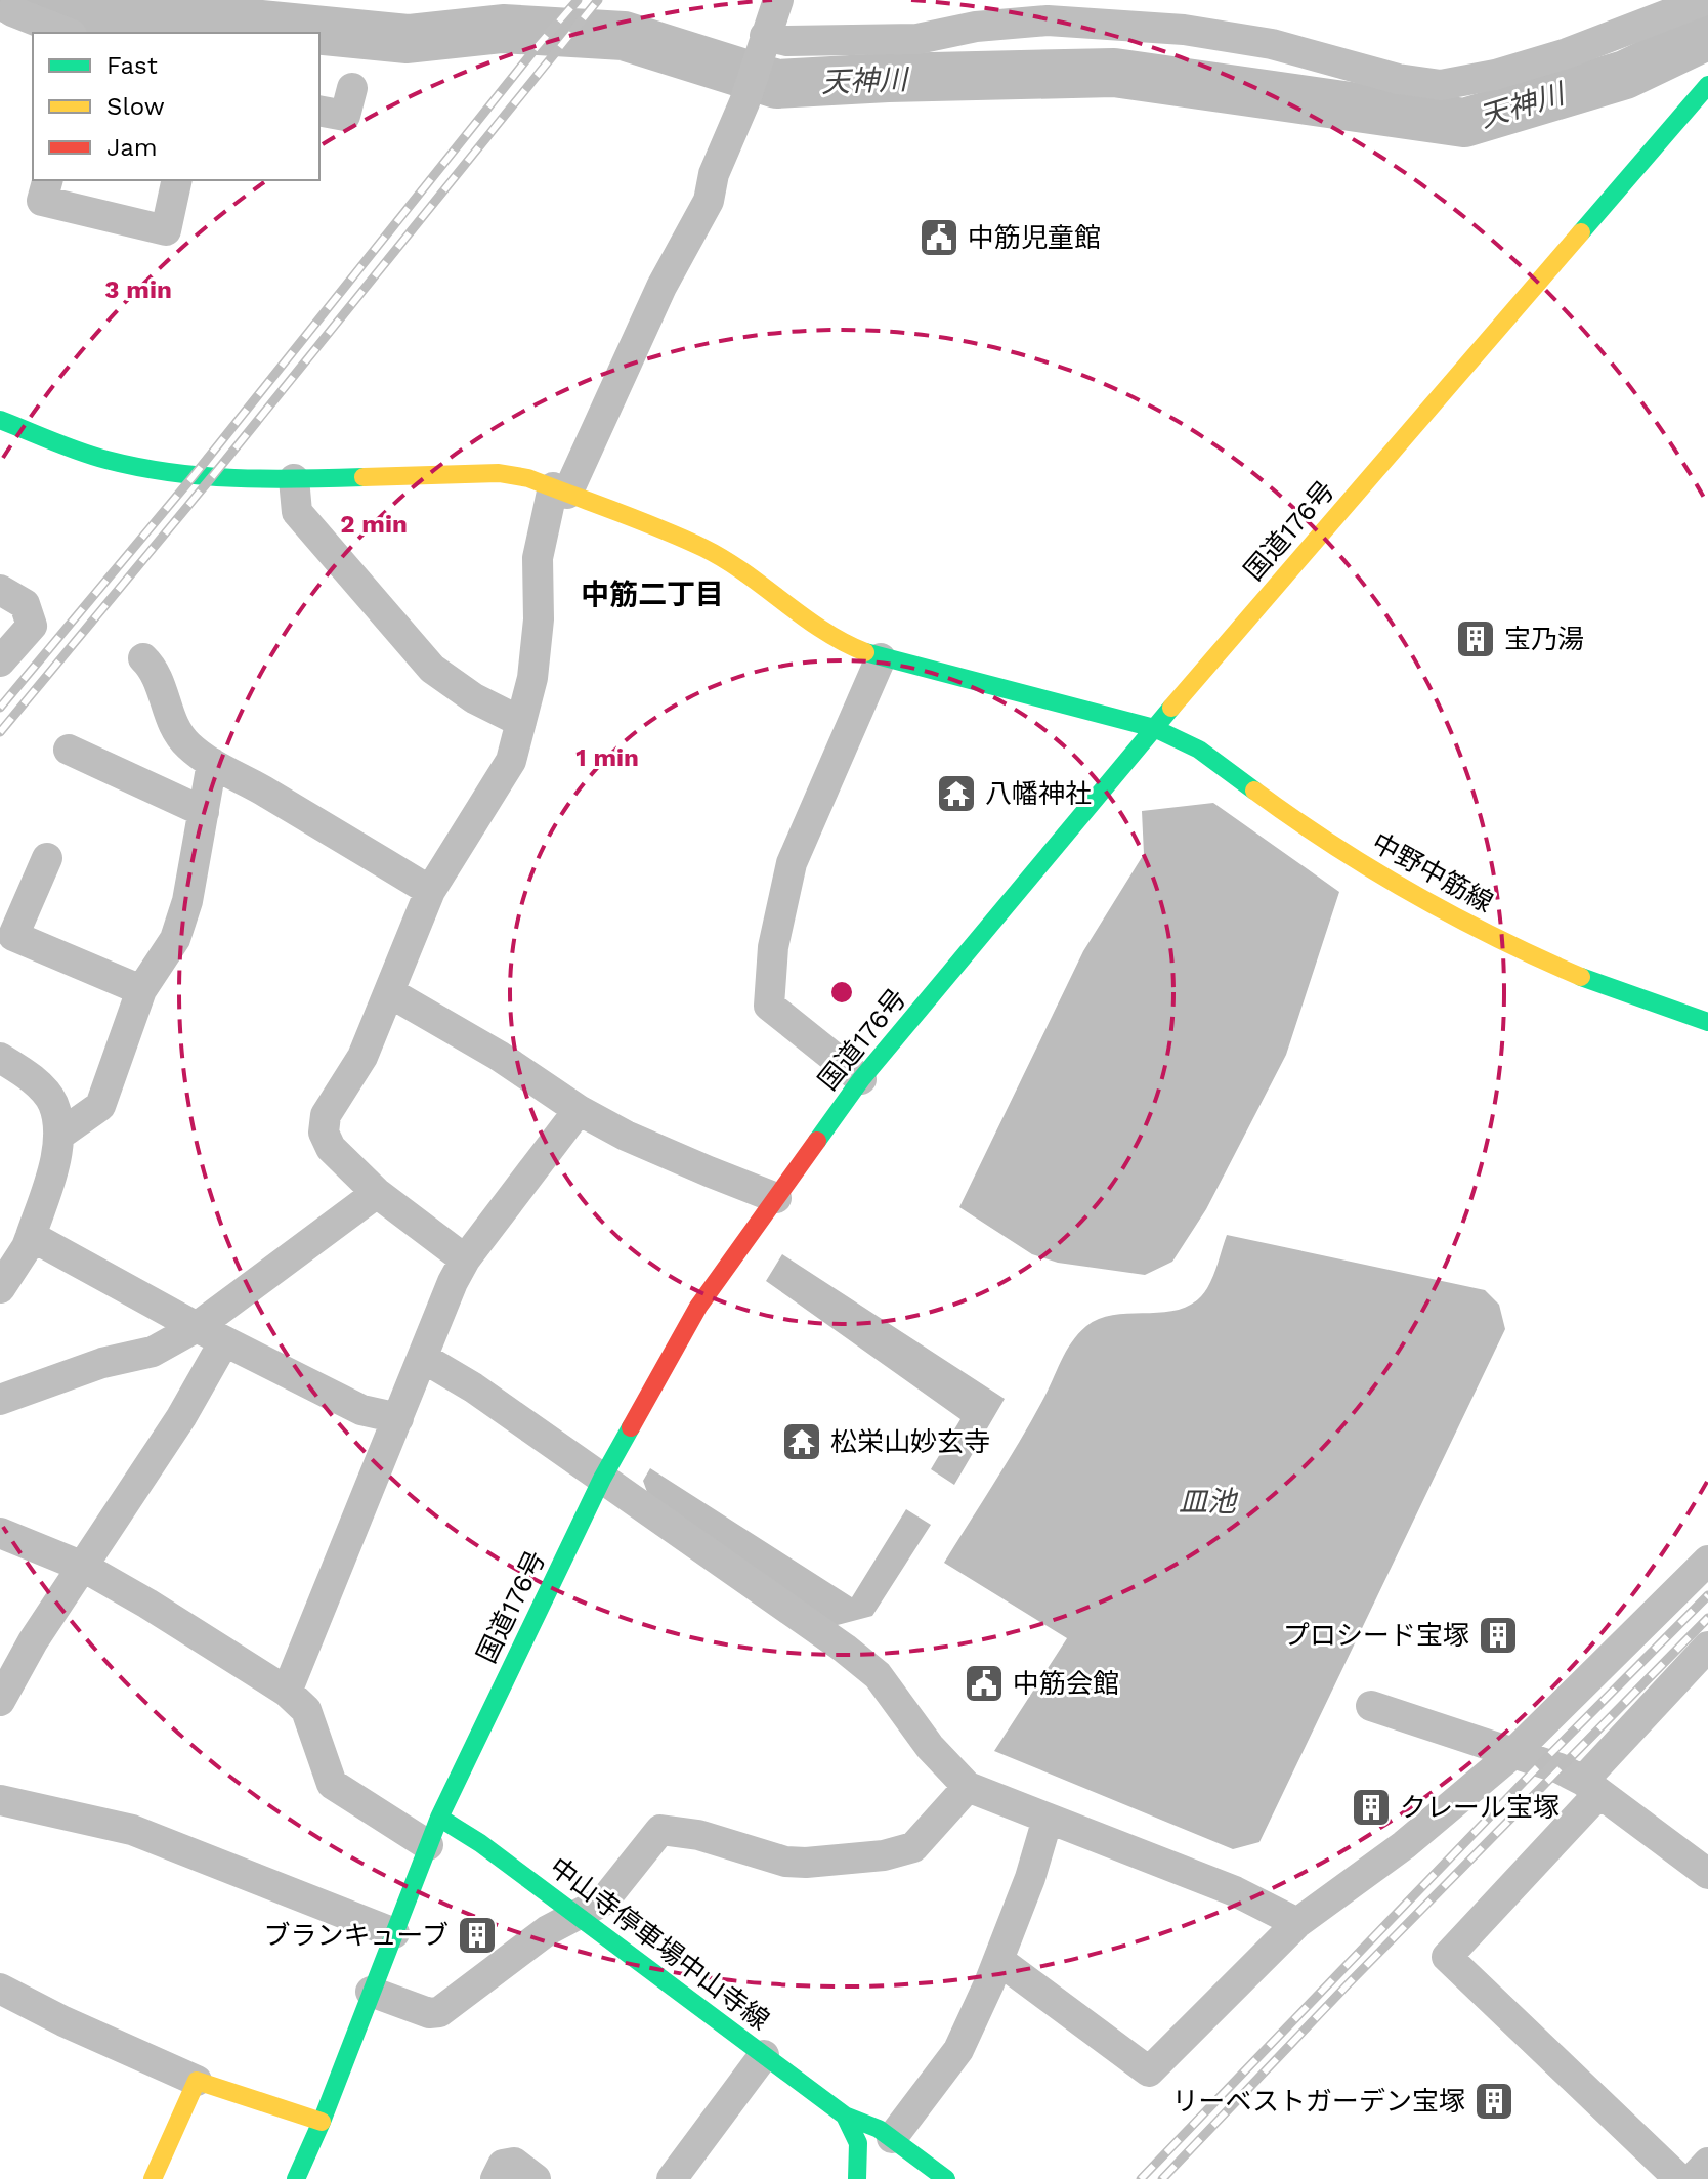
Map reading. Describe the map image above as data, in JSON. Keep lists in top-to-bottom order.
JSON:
{
  "streets": {
    "main road": ["国道176号", "中野中筋線", "中山寺停車場中山寺線"]
  },
  "crossings": [
    ["国道176号", "中野中筋線"],
    ["国道176号", "中山寺停車場中山寺線"]
  ],
  "districts": ["中筋二丁目"],
  "water": ["天神川", "皿池"],
  "places": {
    "public building": ["中筋児童館", "中筋会館"],
    "building": [
      "宝乃湯",
      "プロシード宝塚",
      "クレール宝塚",
      "ブランキューブ",
      "リーベストガーデン宝塚"
    ],
    "temple": ["八幡神社", "松栄山妙玄寺"]
  },
  "legend": ["Fast", "Slow", "Jam"],
  "rings": ["3 min", "2 min", "1 min"]
}
